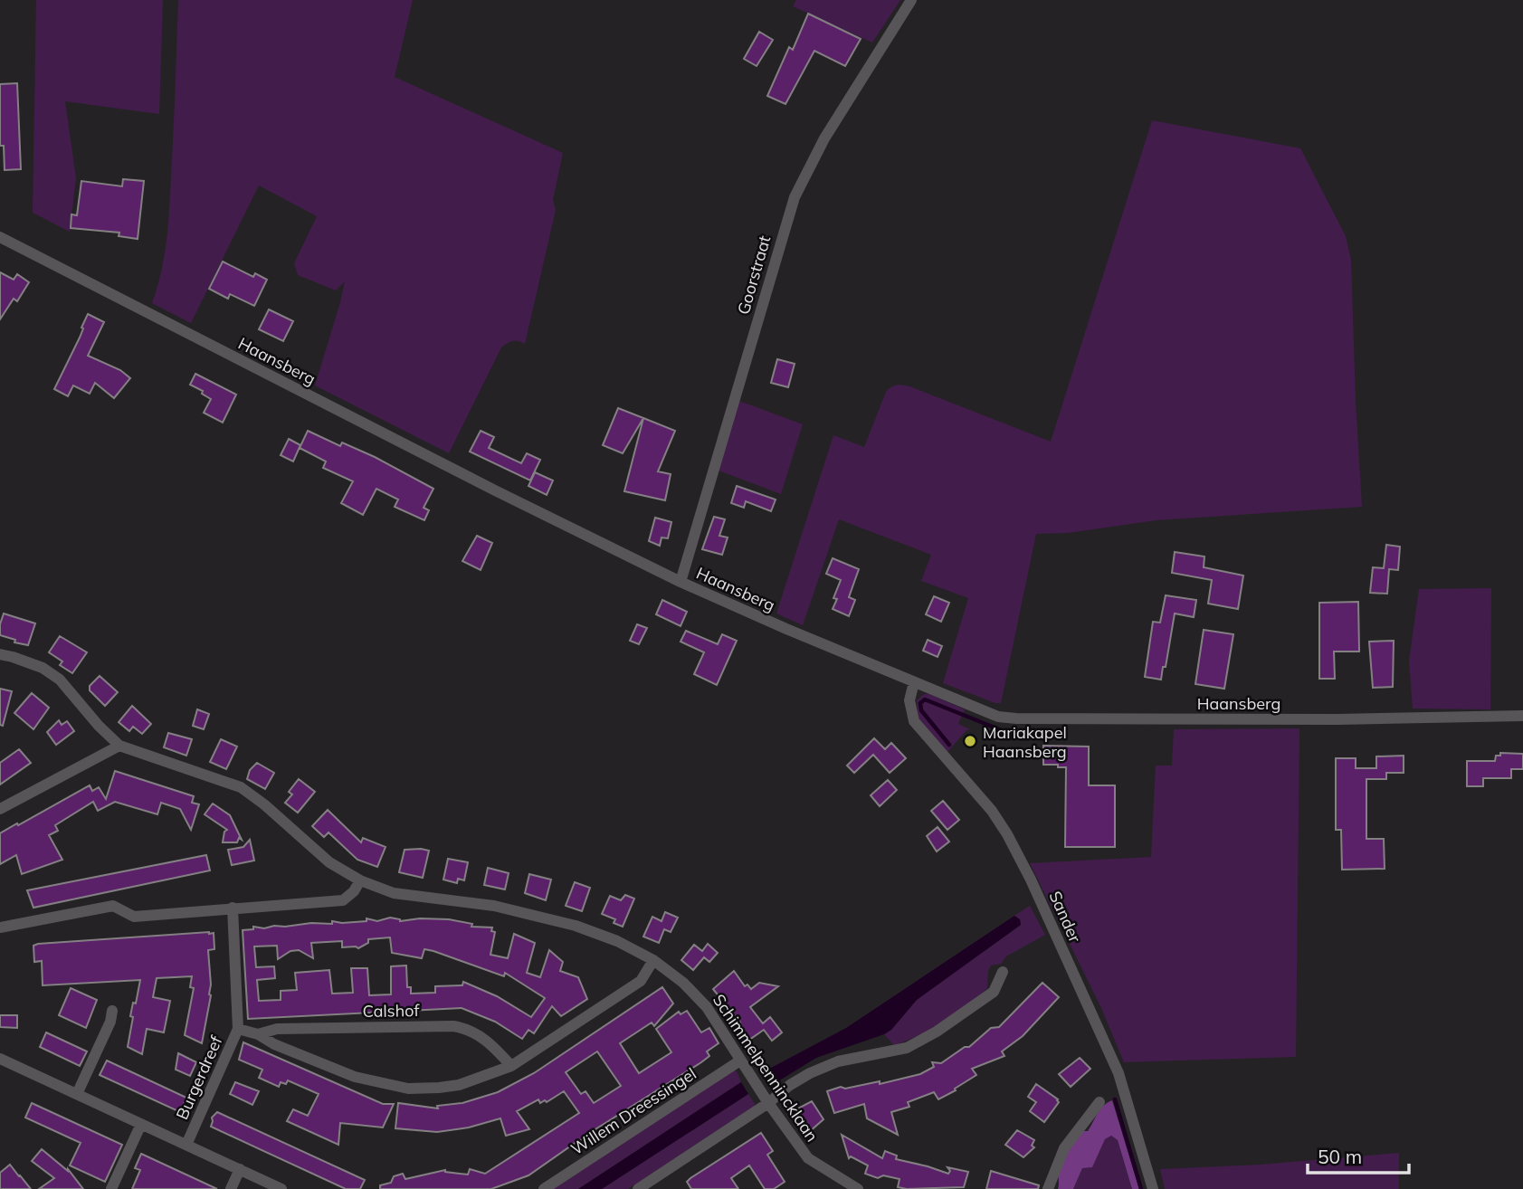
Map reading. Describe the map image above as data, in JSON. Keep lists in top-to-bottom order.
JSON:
{
  "streets": {
    "street": [
      "Goorstraat",
      "Haansberg",
      "Sander",
      "Calshof",
      "Schimmelpennincklaan",
      "Burgerdreef",
      "Willem Dreessingel"
    ]
  },
  "crossings": [
    ["Goorstraat", "Haansberg"],
    ["Haansberg", "Sander"],
    ["Calshof", "Schimmelpennincklaan"],
    ["Calshof", "Burgerdreef"],
    ["Schimmelpennincklaan", "Willem Dreessingel"]
  ],
  "places": ["Mariakapel Haansberg"],
  "scale_bar": "50 m"
}
